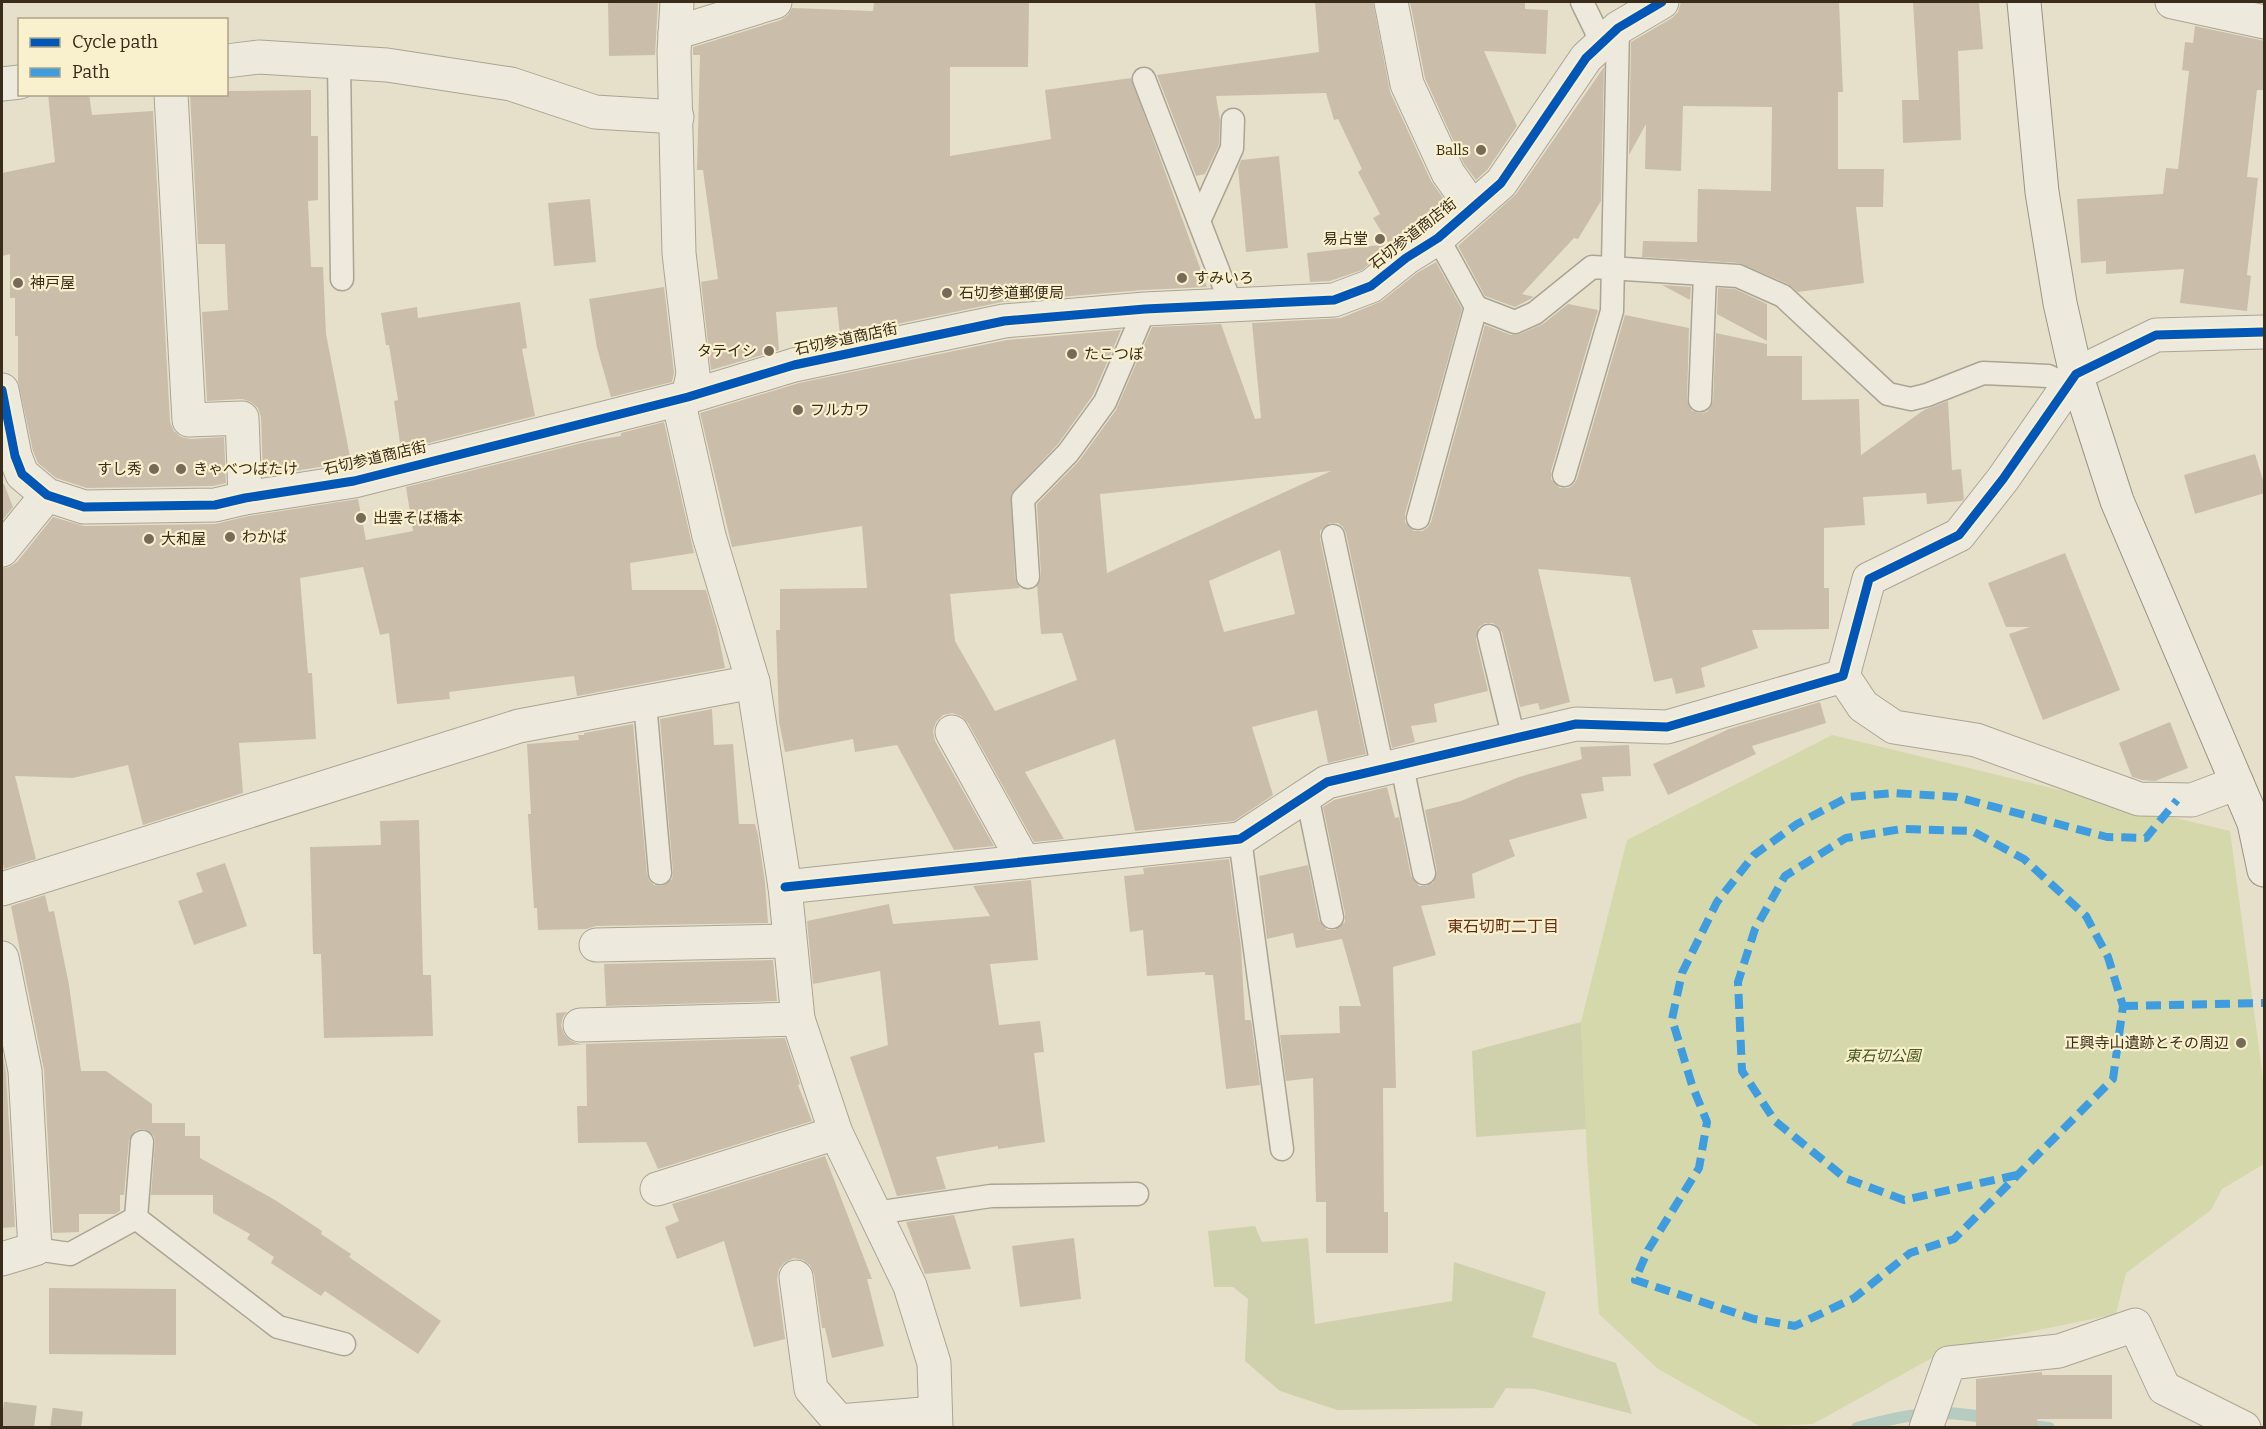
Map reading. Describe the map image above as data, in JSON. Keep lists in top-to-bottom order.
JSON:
{
  "streets": {
    "street": ["石切参道商店街"]
  },
  "districts": ["東石切町二丁目"],
  "parks": ["東石切公園"],
  "places": [
    "Balls",
    "易占堂",
    "すみいろ",
    "神戸屋",
    "石切参道郵便局",
    "タテイシ",
    "たこつぼ",
    "フルカワ",
    "すし秀",
    "きゃべつばたけ",
    "出雲そば橋本",
    "わかば",
    "大和屋",
    "正興寺山遺跡とその周辺"
  ],
  "legend": ["Cycle path", "Path"]
}
